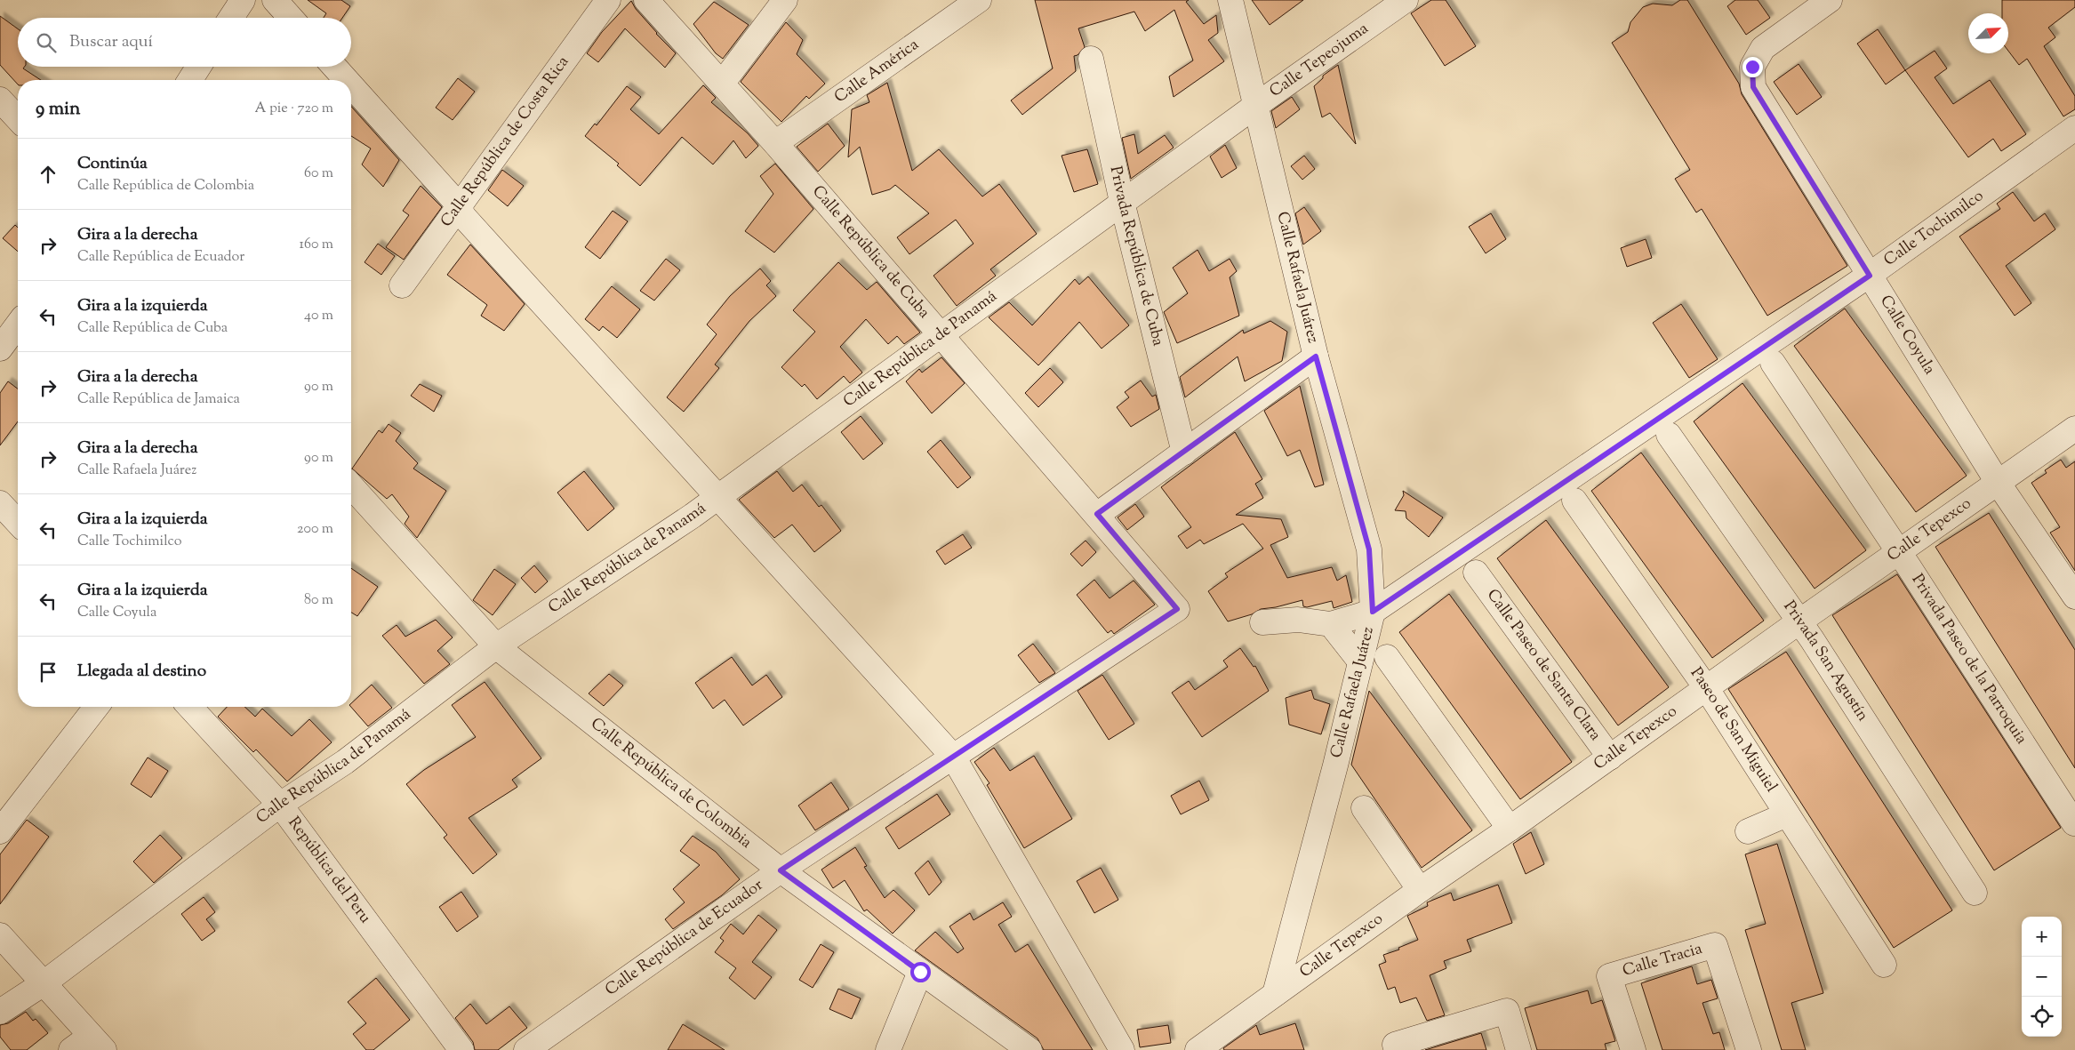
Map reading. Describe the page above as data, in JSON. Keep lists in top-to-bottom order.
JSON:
{
  "streets": {
    "street": [
      "Calle Tepeojuma",
      "Calle América",
      "Calle República de Costa Rica",
      "Calle Tochimilco",
      "Calle República de Cuba",
      "Privada República de Cuba",
      "Calle Rafaela Juárez",
      "Calle Coyula",
      "Calle República de Panamá",
      "Calle Tepexco",
      "Privada Paseo de la Parroquia",
      "Privada San Agustín",
      "Calle Paseo de Santa Clara",
      "Paseo de San Miguiel",
      "Calle República de Colombia",
      "República del Peru",
      "Calle República de Ecuador",
      "Calle Tracia"
    ]
  },
  "crossings": [
    ["Calle Tepeojuma", "Calle Rafaela Juárez"],
    ["Calle Tepeojuma", "Calle República de Panamá"],
    ["Calle América", "Calle República de Cuba"],
    ["Calle Tochimilco", "Calle Rafaela Juárez"],
    ["Calle Tochimilco", "Calle Coyula"],
    ["Calle República de Cuba", "Calle República de Panamá"],
    ["Calle República de Cuba", "Calle República de Ecuador"],
    ["Privada República de Cuba", "Calle República de Panamá"],
    ["Calle Rafaela Juárez", "Calle República de Panamá"],
    ["Calle Rafaela Juárez", "Calle Tepexco"],
    ["Calle Coyula", "Calle Tepexco"],
    ["Calle República de Panamá", "Calle República de Colombia"],
    ["Calle República de Panamá", "República del Peru"],
    ["Calle Tepexco", "Privada Paseo de la Parroquia"],
    ["Calle Tepexco", "Privada San Agustín"],
    ["Calle Tepexco", "Calle Paseo de Santa Clara"],
    ["Calle Tepexco", "Paseo de San Miguiel"],
    ["Calle República de Colombia", "Calle República de Ecuador"]
  ],
  "north": "top right",
  "page": {
    "search": "Buscar aquí",
    "heading": ["9 min", "A pie · 720 m"],
    "list": [
      ["Continúa", "Calle República de Colombia", "60 m"],
      ["Gira a la derecha", "Calle República de Ecuador", "160 m"],
      ["Gira a la izquierda", "Calle República de Cuba", "40 m"],
      ["Gira a la derecha", "Calle República de Jamaica", "90 m"],
      ["Gira a la derecha", "Calle Rafaela Juárez", "90 m"],
      ["Gira a la izquierda", "Calle Tochimilco", "200 m"],
      ["Gira a la izquierda", "Calle Coyula", "80 m"],
      "Llegada al destino"
    ],
    "map_buttons": ["+", "−"]
  }
}
